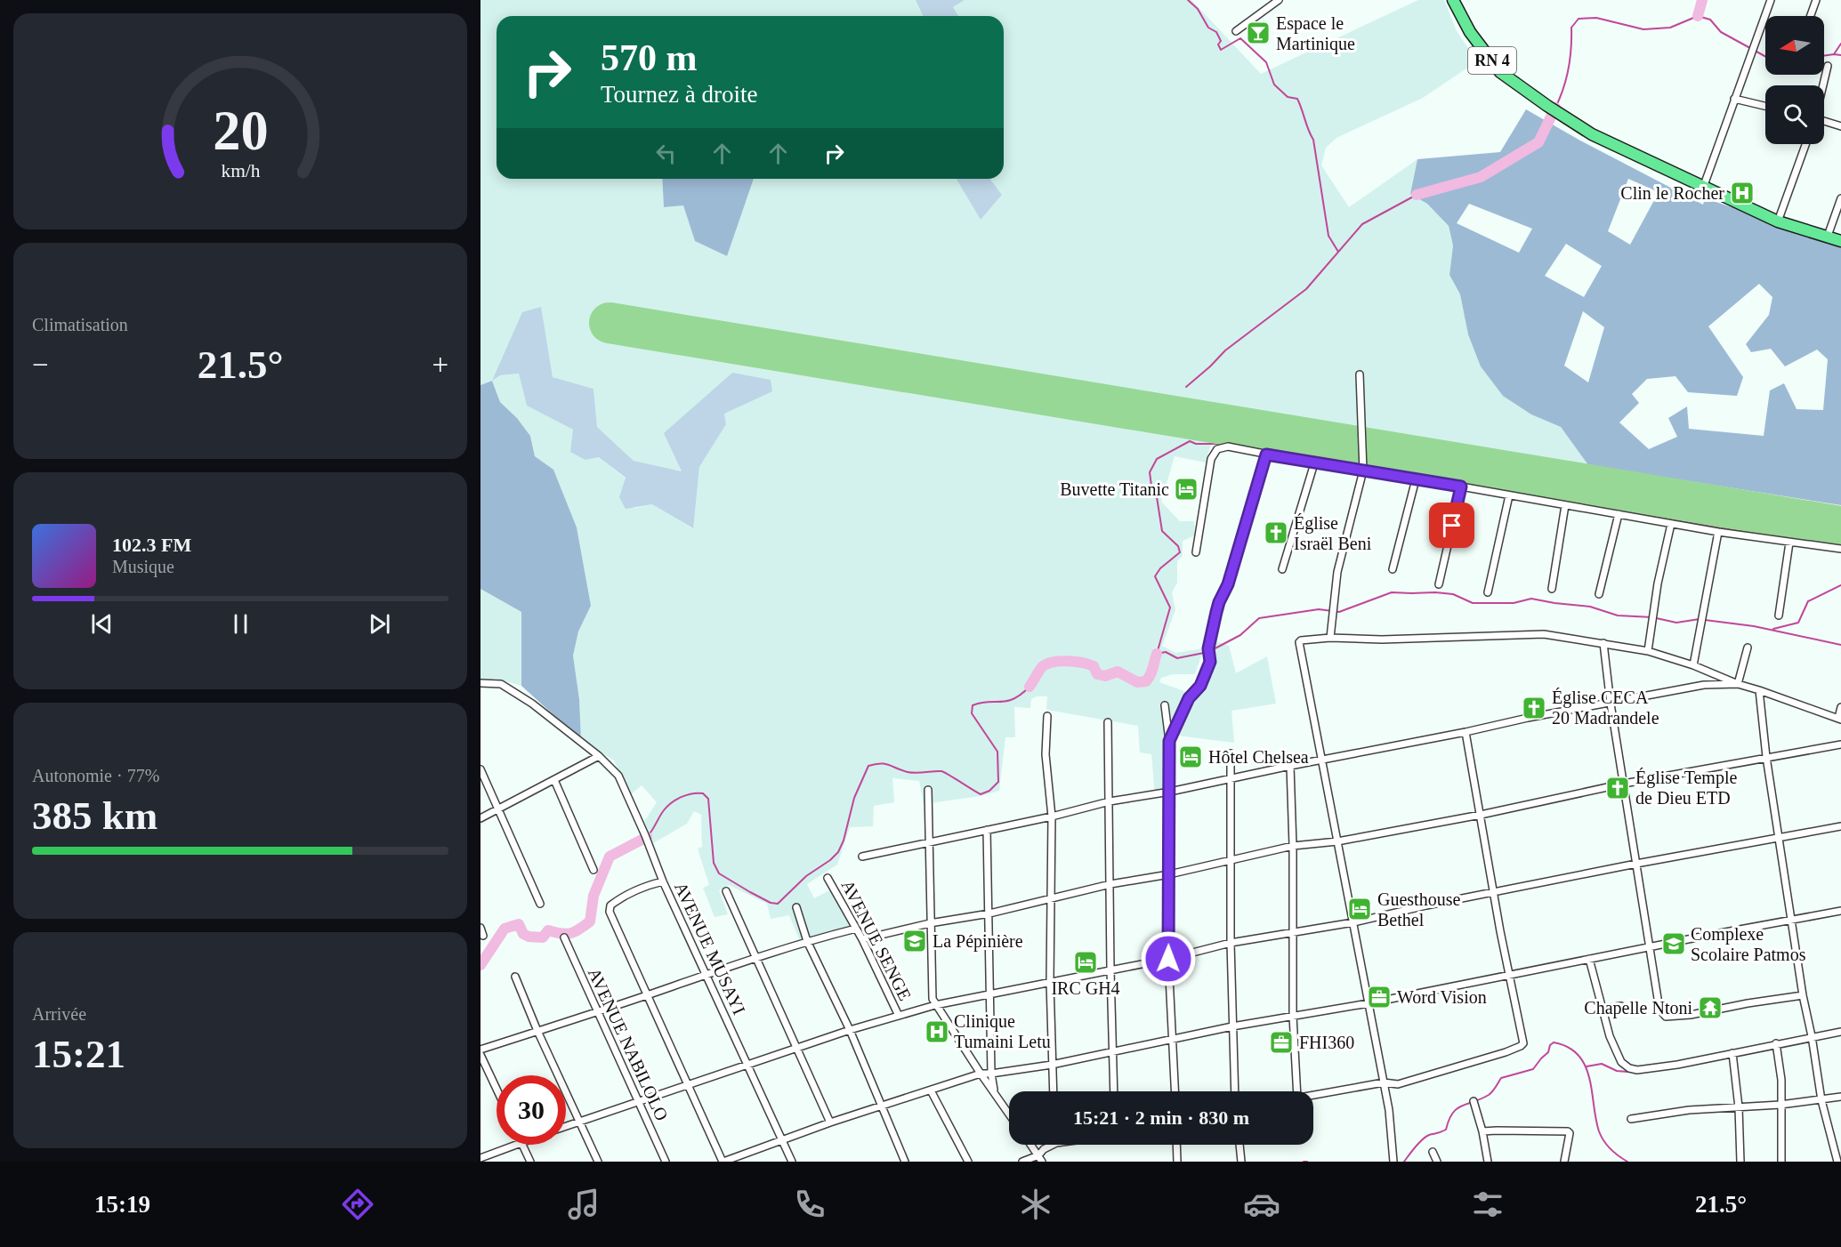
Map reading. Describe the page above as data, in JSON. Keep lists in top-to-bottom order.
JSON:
{
  "streets": {
    "highway": ["RN 4"],
    "street": ["AVENUE SENGE", "AVENUE MUSAYI", "AVENUE NABILOLO"]
  },
  "places": {
    "bar": ["Espace le Martinique"],
    "hospital": ["Clin le Rocher", "Clinique Tumaini Letu"],
    "hotel": [
      "Buvette Titanic",
      "Hôtel Chelsea",
      "Guesthouse Bethel",
      "IRC GH4"
    ],
    "church": ["Église Israël Beni", "Église CECA 20 Madrandele", "Église Temple de Dieu ETD"],
    "school or university": ["La Pépinière", "Complexe Scolaire Patmos"],
    "office": ["Word Vision", "FHI360"],
    "temple": ["Chapelle Ntoni"]
  },
  "north": "left",
  "page": {
    "turn": ["570 m", "Tournez à droite"],
    "tile": [
      "Climatisation",
      ["Autonomie · 77%", "385 km"],
      ["Arrivée", "15:21"]
    ],
    "heat": ["−", "21.5°", "+"],
    "song": ["102.3 FM", "Musique"],
    "limit": "30",
    "trip": "15:21 · 2 min · 830 m",
    "tabs": ["15:19", "21.5°"],
    "gauge": ["20", "km/h"]
  }
}
